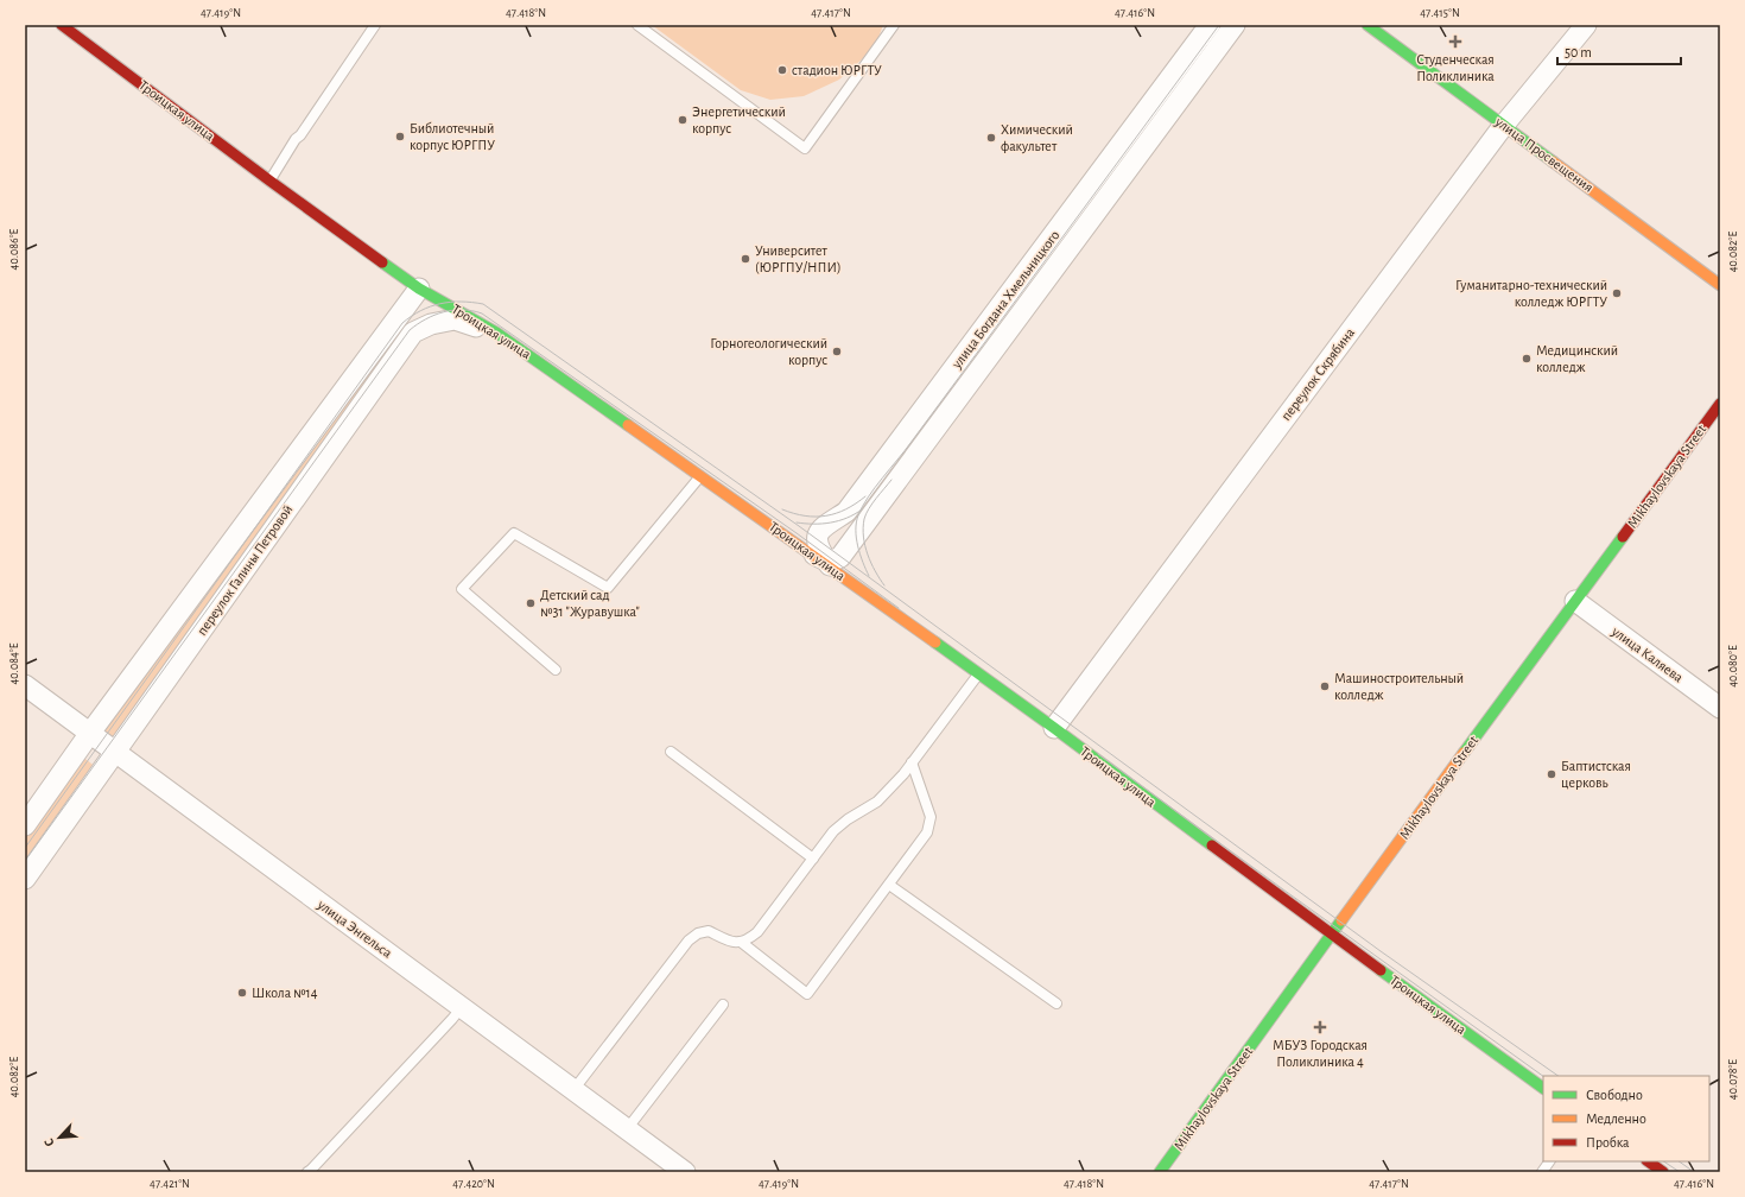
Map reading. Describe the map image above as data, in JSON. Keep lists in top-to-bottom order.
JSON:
{
  "streets": {
    "street": [
      "Троицкая улица",
      "улица Просвещения",
      "улица Богдана Хмельницкого",
      "переулок Скрябина",
      "Mikhaylovskaya Street",
      "переулок Галины Петровой",
      "улица Каляева",
      "улица Энгельса"
    ]
  },
  "crossings": [
    ["Троицкая улица", "улица Богдана Хмельницкого"],
    ["Троицкая улица", "переулок Скрябина"],
    ["Троицкая улица", "Mikhaylovskaya Street"],
    ["Троицкая улица", "переулок Галины Петровой"],
    ["улица Просвещения", "переулок Скрябина"],
    ["Mikhaylovskaya Street", "улица Каляева"],
    ["переулок Галины Петровой", "улица Энгельса"]
  ],
  "places": {
    "health": ["Студенческая Поликлиника", "МБУЗ Городская Поликлиника 4"],
    "other": [
      "стадион ЮРГТУ",
      "Энергетический корпус",
      "Библиотечный корпус ЮРГПУ",
      "Химический факультет",
      "Университет (ЮРГПУ/НПИ)",
      "Гуманитарно-технический колледж ЮРГТУ",
      "Горногеологический корпус",
      "Медицинский колледж",
      "Детский сад №31 \"Журавушка\"",
      "Машиностроительный колледж",
      "Баптистская церковь",
      "Школа №14"
    ]
  },
  "legend": ["Свободно", "Медленно", "Пробка"],
  "scale_bar": "50 m",
  "north": "bottom left",
  "coordinates": [
    "47.419°N",
    "47.418°N",
    "47.417°N",
    "47.416°N",
    "47.415°N",
    "40.086°E",
    "40.082°E",
    "40.084°E",
    "40.080°E",
    "40.078°E",
    "47.421°N",
    "47.420°N"
  ]
}
